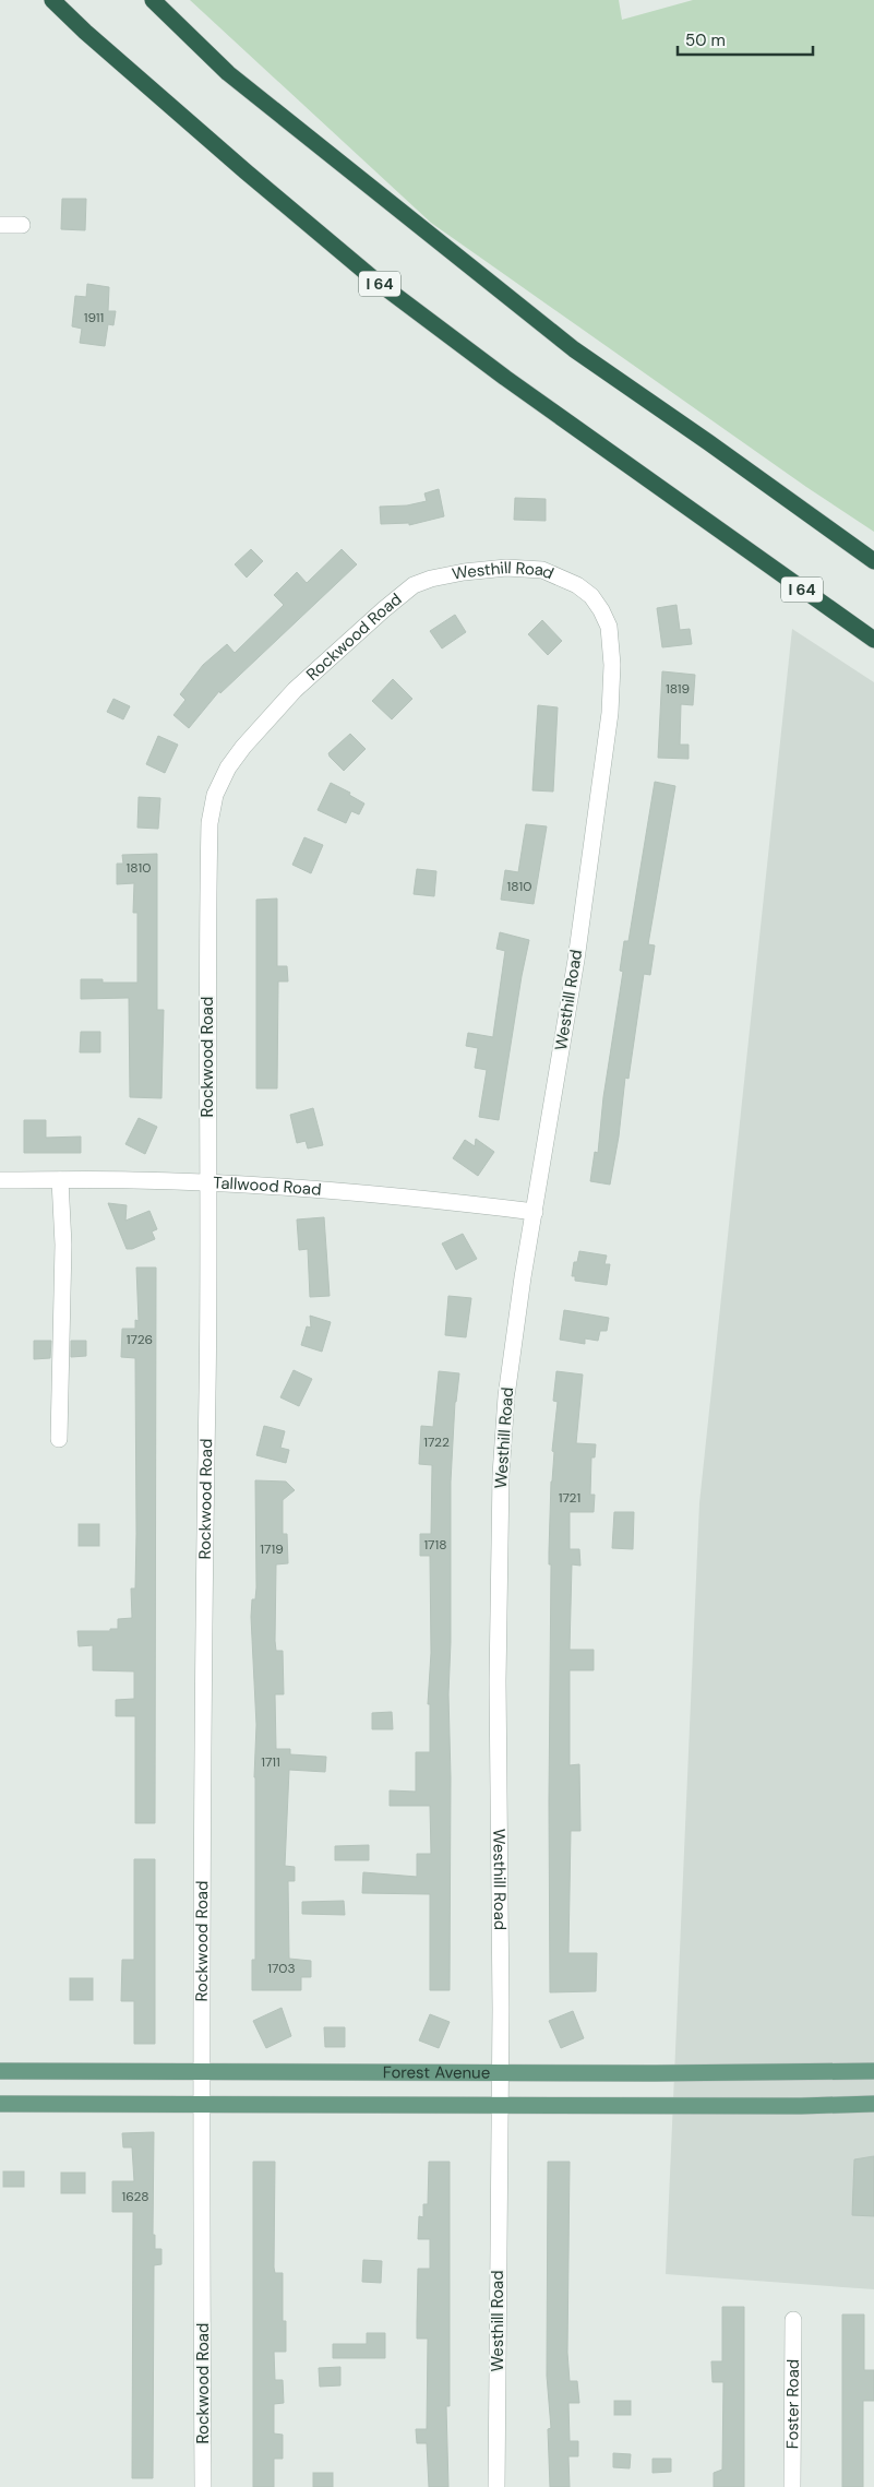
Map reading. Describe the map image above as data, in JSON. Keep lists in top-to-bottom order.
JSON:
{
  "streets": {
    "highway": ["I 64"],
    "main road": ["Forest Avenue"],
    "street": [
      "Westhill Road",
      "Rockwood Road",
      "Tallwood Road",
      "Foster Road"
    ]
  },
  "crossings": [
    ["Westhill Road", "Rockwood Road"],
    ["Westhill Road", "Tallwood Road"],
    ["Westhill Road", "Forest Avenue"],
    ["Rockwood Road", "Tallwood Road"],
    ["Rockwood Road", "Forest Avenue"]
  ],
  "house_numbers": [
    "1911",
    "1819",
    "1810",
    "1810",
    "1726",
    "1722",
    "1721",
    "1718",
    "1719",
    "1711",
    "1703",
    "1628"
  ],
  "scale_bar": "50 m"
}
